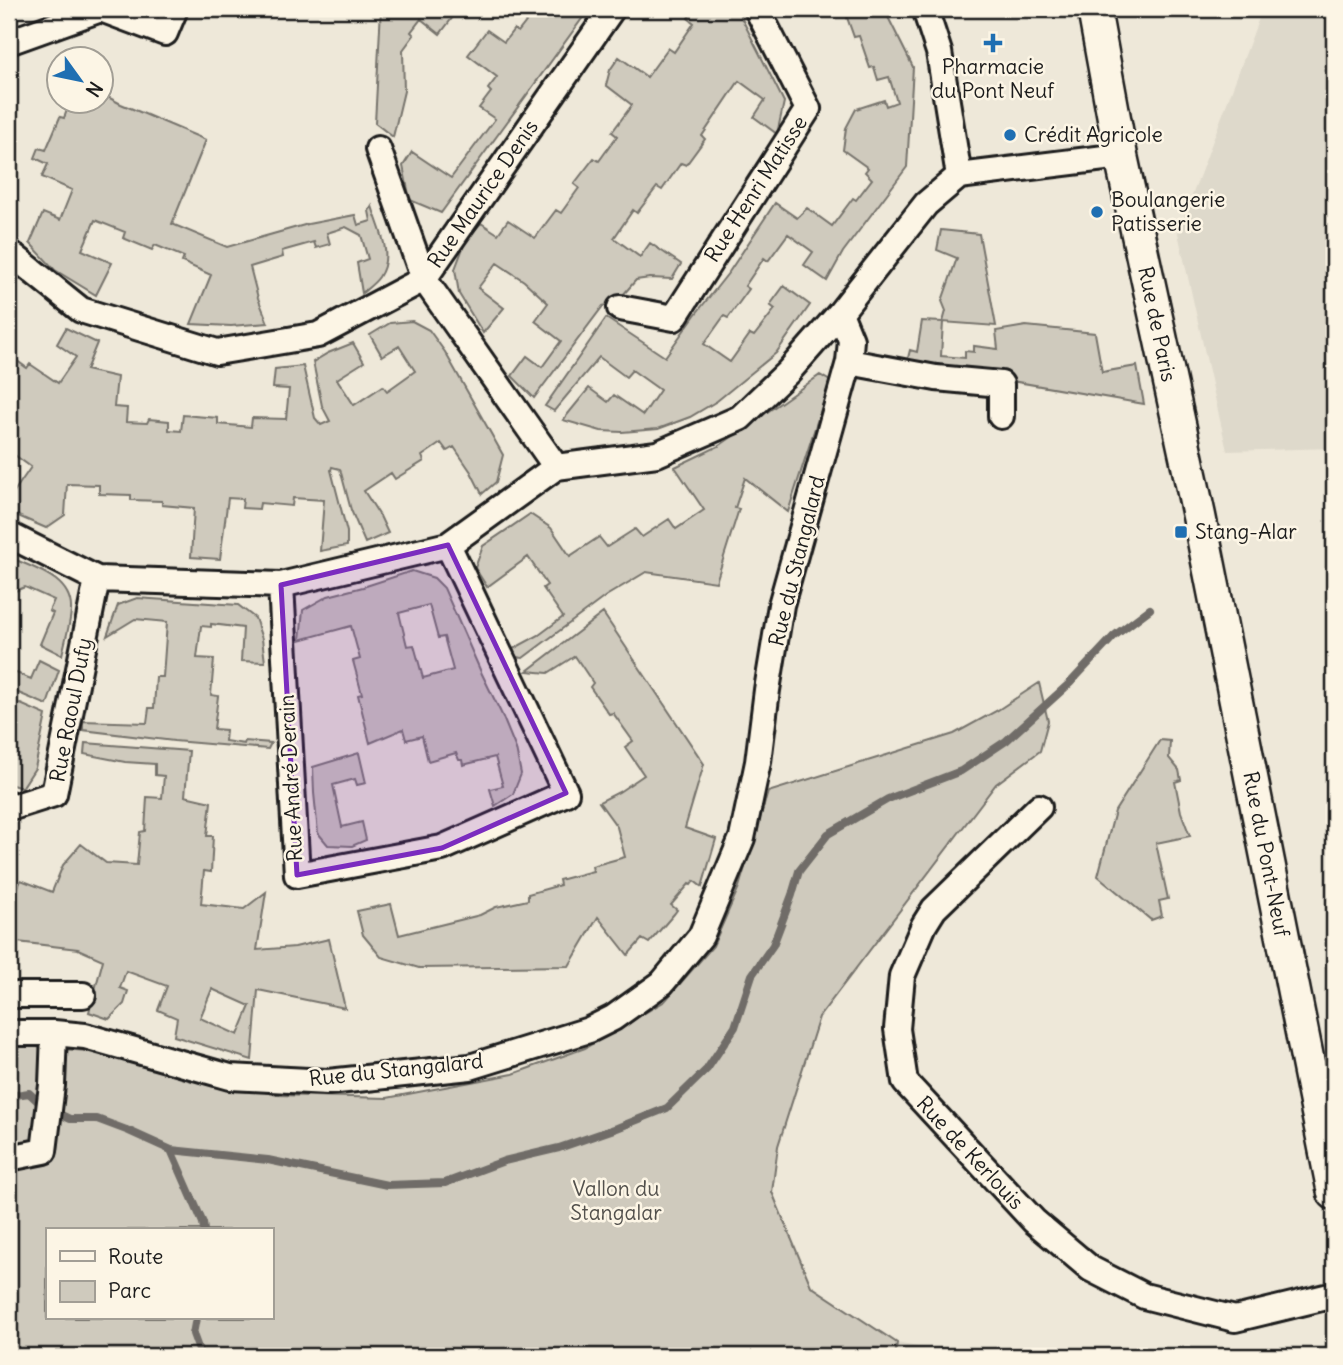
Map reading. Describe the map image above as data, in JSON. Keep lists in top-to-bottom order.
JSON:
{
  "streets": {
    "main road": ["Rue de Paris", "Rue du Pont-Neuf"],
    "street": [
      "Rue Henri Matisse",
      "Rue Maurice Denis",
      "Rue du Stangalard",
      "Rue Raoul Dufy",
      "Rue André Derain",
      "Rue de Kerlouis"
    ]
  },
  "crossings": [
    ["Rue de Paris", "Rue du Pont-Neuf"]
  ],
  "parks": ["Vallon du Stangalar"],
  "places": {
    "health": ["Pharmacie du Pont Neuf"],
    "other": ["Crédit Agricole", "Boulangerie Patisserie"],
    "transit": ["Stang-Alar"]
  },
  "legend": ["Route", "Parc"],
  "north": "bottom right"
}
